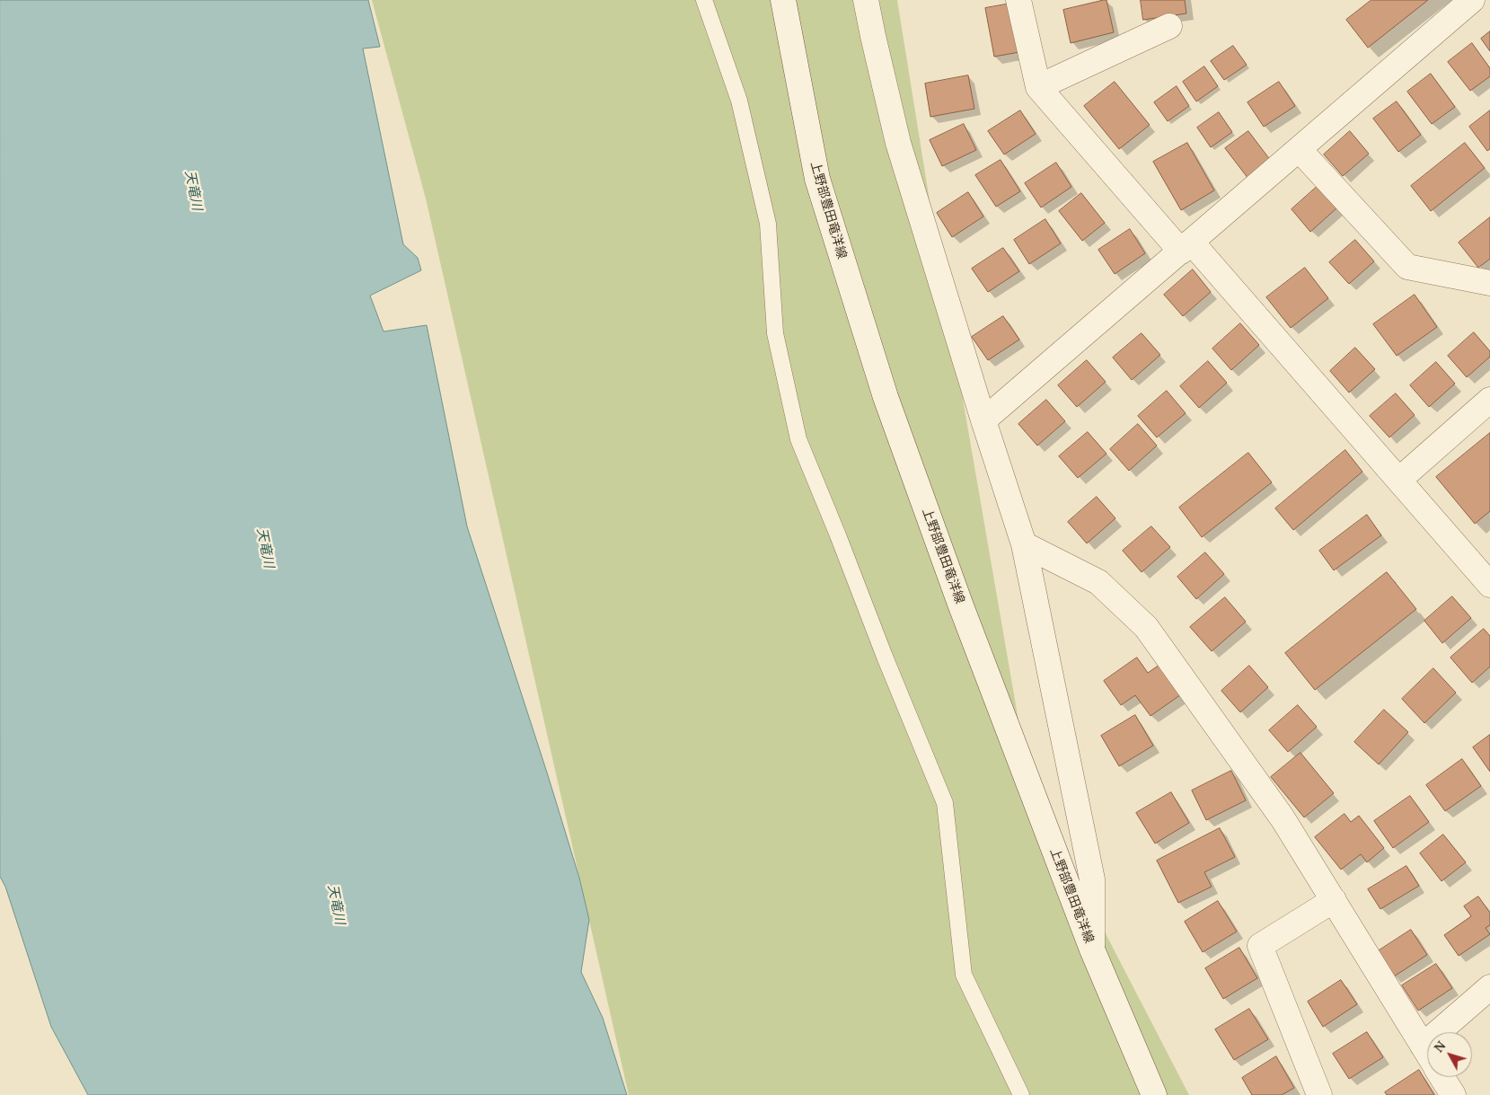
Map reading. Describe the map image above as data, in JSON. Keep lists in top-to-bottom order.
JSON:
{
  "streets": {
    "street": ["上野部豊田竜洋線"]
  },
  "water": ["天竜川"],
  "north": "top left"
}
